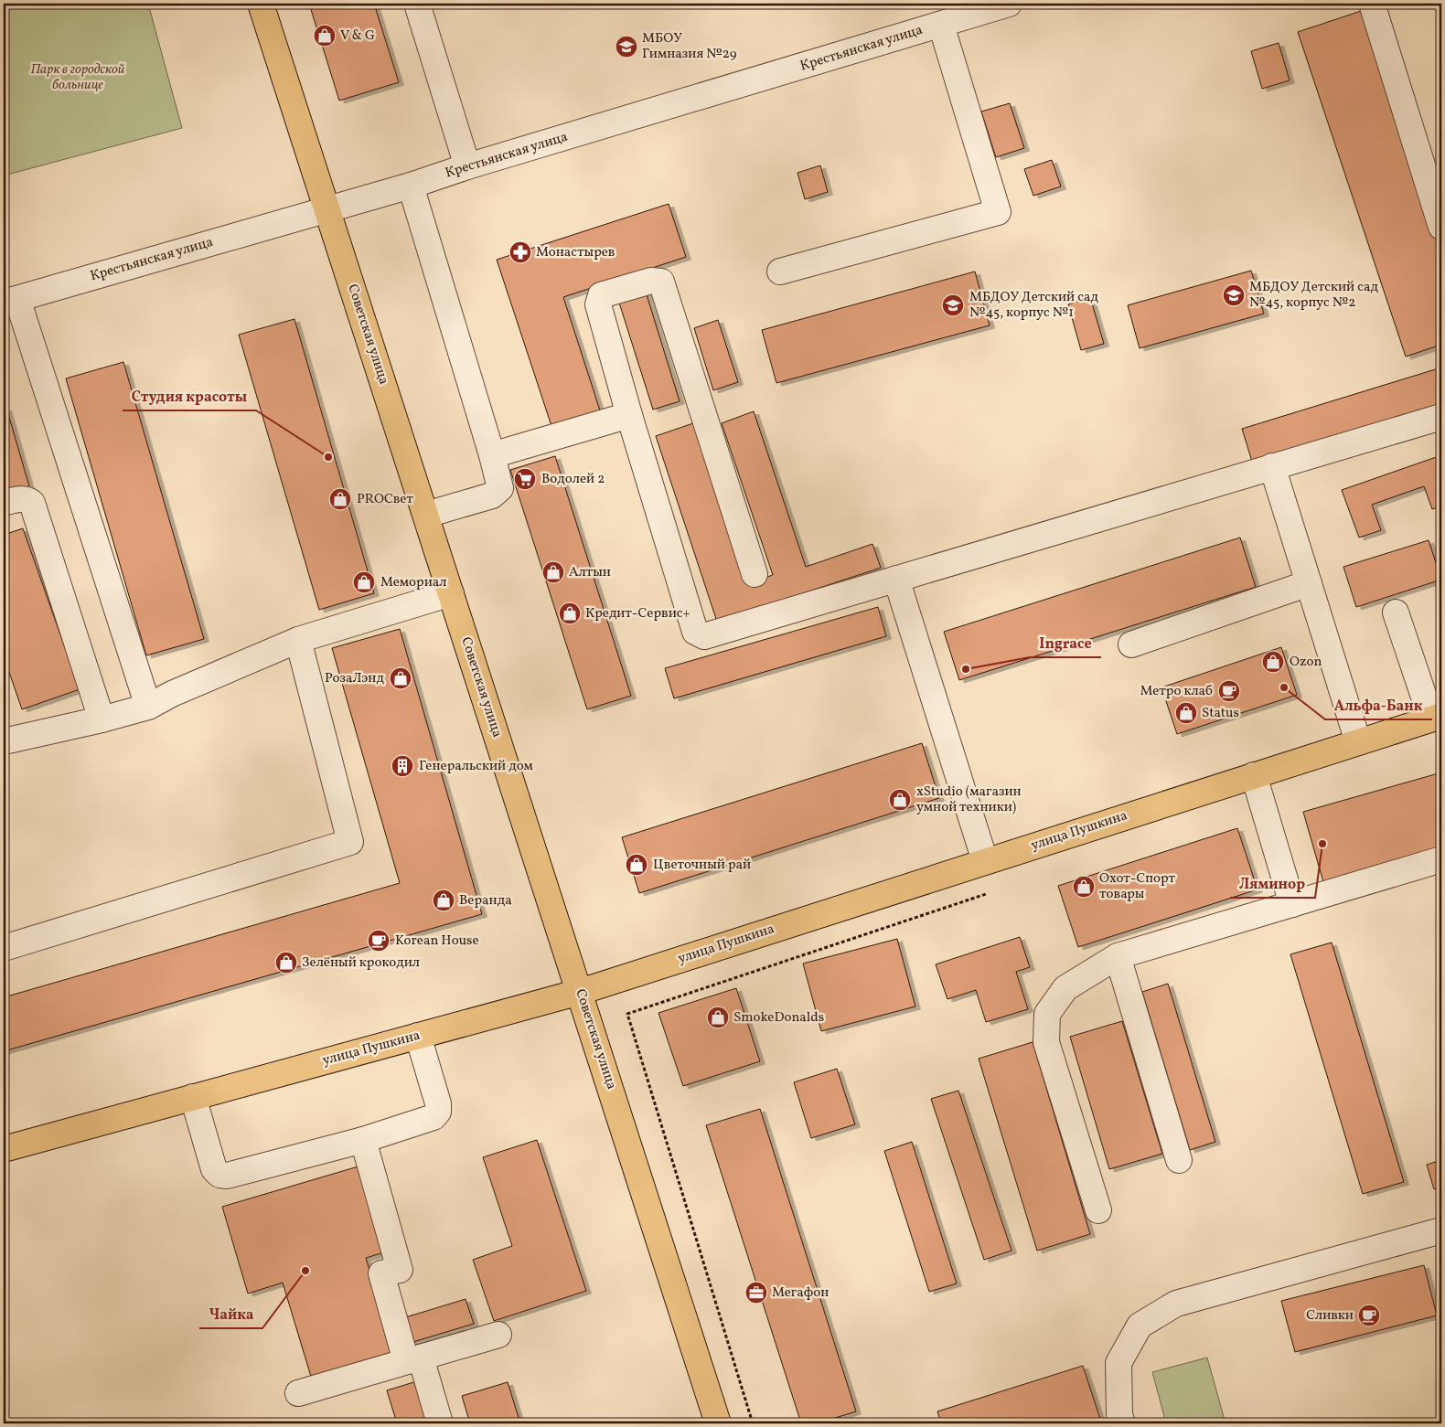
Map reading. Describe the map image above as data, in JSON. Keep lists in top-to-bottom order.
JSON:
{
  "streets": {
    "main road": ["Советская улица", "улица Пушкина"],
    "lane": ["Крестьянская улица"]
  },
  "crossings": [
    ["Крестьянская улица", "Советская улица"],
    ["Советская улица", "улица Пушкина"]
  ],
  "parks": ["Парк в городской больнице"],
  "places": {
    "shop": [
      "V & G",
      "PROСвет",
      "Алтын",
      "Мемориал",
      "Кредит-Сервис+",
      "Ozon",
      "РозаЛэнд",
      "Status",
      "xStudio (магазин умной техники)",
      "Цветочный рай",
      "Охот-Спорт товары",
      "Веранда",
      "Зелёный крокодил",
      "SmokeDonalds"
    ],
    "school or university": ["МБОУ Гимназия №29", "МБДОУ Детский сад №45, корпус №2", "МБДОУ Детский сад №45, корпус №1"],
    "pharmacy": ["Монастырев"],
    "other": [
      "Студия красоты",
      "Ingrace",
      "Альфа-Банк",
      "Ляминор",
      "Чайка"
    ],
    "supermarket": ["Водолей 2"],
    "cafe": ["Метро клаб", "Korean House", "Сливки"],
    "building": ["Генеральский дом"],
    "office": ["Мегафон"]
  }
}
